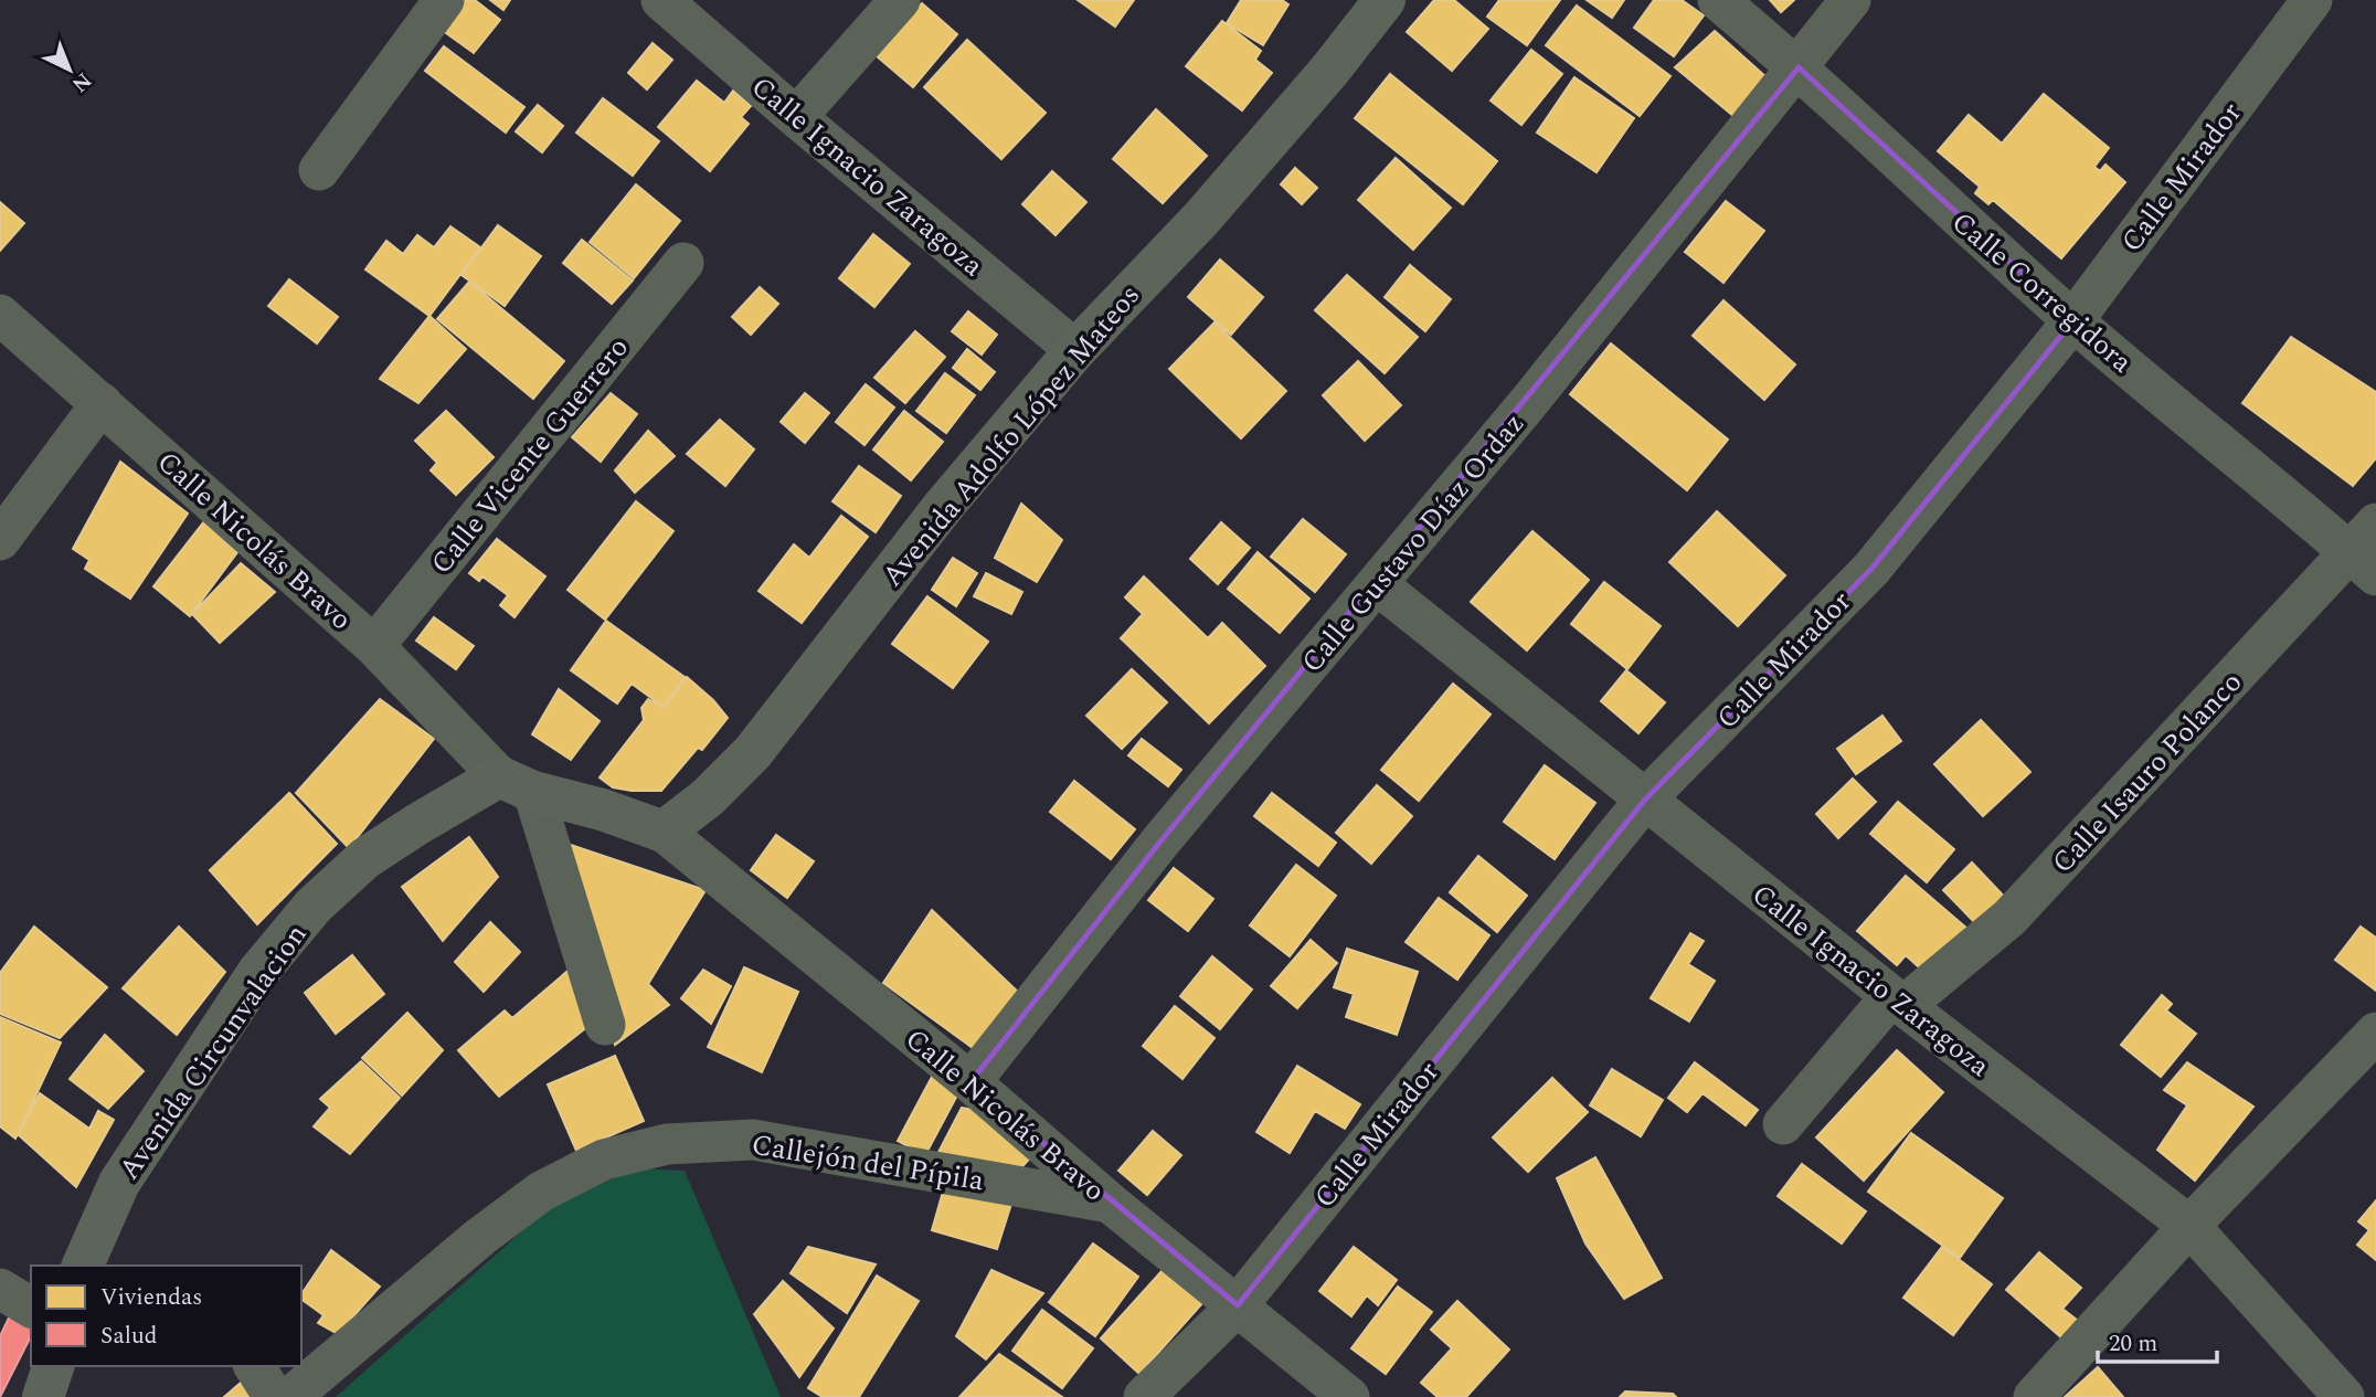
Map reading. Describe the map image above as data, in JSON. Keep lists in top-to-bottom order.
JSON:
{
  "streets": {
    "street": [
      "Calle Ignacio Zaragoza",
      "Calle Mirador",
      "Calle Corregidora",
      "Avenida Adolfo López Mateos",
      "Calle Vicente Guerrero",
      "Calle Nicolás Bravo",
      "Calle Gustavo Díaz Ordaz",
      "Calle Isauro Polanco",
      "Avenida Circunvalacion",
      "Callejón del Pípila"
    ]
  },
  "crossings": [
    ["Calle Ignacio Zaragoza", "Calle Mirador"],
    ["Calle Ignacio Zaragoza", "Avenida Adolfo López Mateos"],
    ["Calle Ignacio Zaragoza", "Calle Gustavo Díaz Ordaz"],
    ["Calle Ignacio Zaragoza", "Calle Isauro Polanco"],
    ["Calle Mirador", "Calle Corregidora"],
    ["Calle Mirador", "Calle Nicolás Bravo"],
    ["Calle Corregidora", "Calle Gustavo Díaz Ordaz"],
    ["Calle Corregidora", "Calle Isauro Polanco"],
    ["Avenida Adolfo López Mateos", "Calle Nicolás Bravo"],
    ["Calle Vicente Guerrero", "Calle Nicolás Bravo"],
    ["Calle Nicolás Bravo", "Calle Gustavo Díaz Ordaz"],
    ["Calle Nicolás Bravo", "Avenida Circunvalacion"],
    ["Calle Nicolás Bravo", "Callejón del Pípila"]
  ],
  "legend": ["Viviendas", "Salud"],
  "scale_bar": "20 m",
  "north": "bottom right"
}
